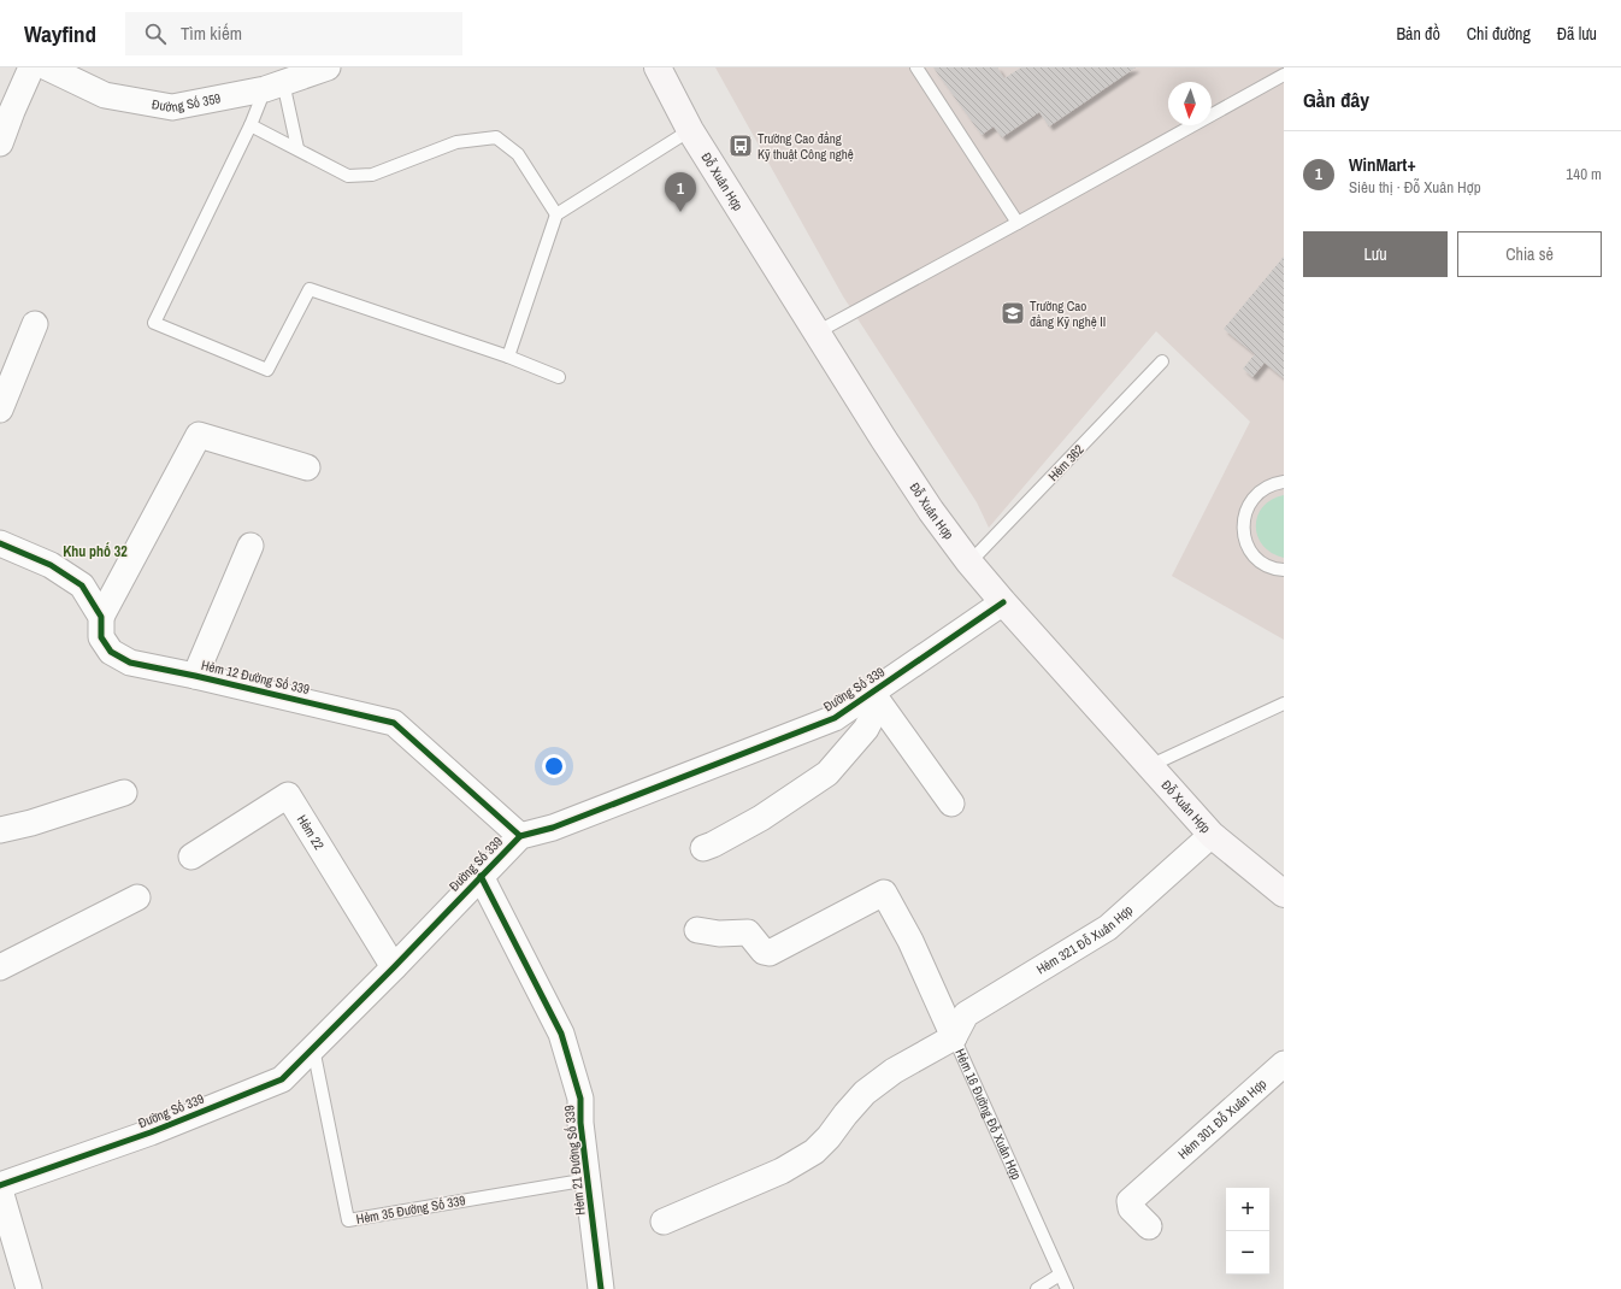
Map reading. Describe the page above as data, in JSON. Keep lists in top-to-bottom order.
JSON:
{
  "streets": {
    "main road": ["Đỗ Xuân Hợp"],
    "street": [
      "Đường Số 359",
      "Hẻm 12 Đường Số 339",
      "Đường Số 339",
      "Hẻm 22",
      "Hẻm 321 Đỗ Xuân Hợp",
      "Hẻm 16 Đường Đỗ Xuân Hợp",
      "Hẻm 301 Đỗ Xuân Hợp",
      "Hẻm 21 Đường Số 339"
    ],
    "lane": ["Hẻm 362", "Hẻm 35 Đường Số 339"]
  },
  "crossings": [
    ["Đỗ Xuân Hợp", "Hẻm 362"],
    ["Đỗ Xuân Hợp", "Đường Số 339"],
    ["Đỗ Xuân Hợp", "Hẻm 321 Đỗ Xuân Hợp"],
    ["Hẻm 12 Đường Số 339", "Đường Số 339"],
    ["Đường Số 339", "Hẻm 22"],
    ["Đường Số 339", "Hẻm 21 Đường Số 339"],
    ["Đường Số 339", "Hẻm 35 Đường Số 339"],
    ["Hẻm 321 Đỗ Xuân Hợp", "Hẻm 16 Đường Đỗ Xuân Hợp"],
    ["Hẻm 21 Đường Số 339", "Hẻm 35 Đường Số 339"]
  ],
  "districts": ["Khu phố 32"],
  "places": {
    "bus stop": ["Trường Cao đẳng Kỹ thuật Công nghệ"],
    "school or university": ["Trường Cao đẳng Kỹ nghệ II"]
  },
  "north": "bottom",
  "page": {
    "header": "Wayfind",
    "search": "Tìm kiếm",
    "nav": ["Bản đồ", "Chỉ đường", "Đã lưu"],
    "heading": "Gần đây",
    "list": [
      {
        "mark": "1",
        "name": "WinMart+",
        "note": "Siêu thị · Đỗ Xuân Hợp",
        "value": "140 m"
      }
    ],
    "pins": "1",
    "buttons": ["Lưu", "Chia sẻ"],
    "map_buttons": ["+", "−"]
  }
}
